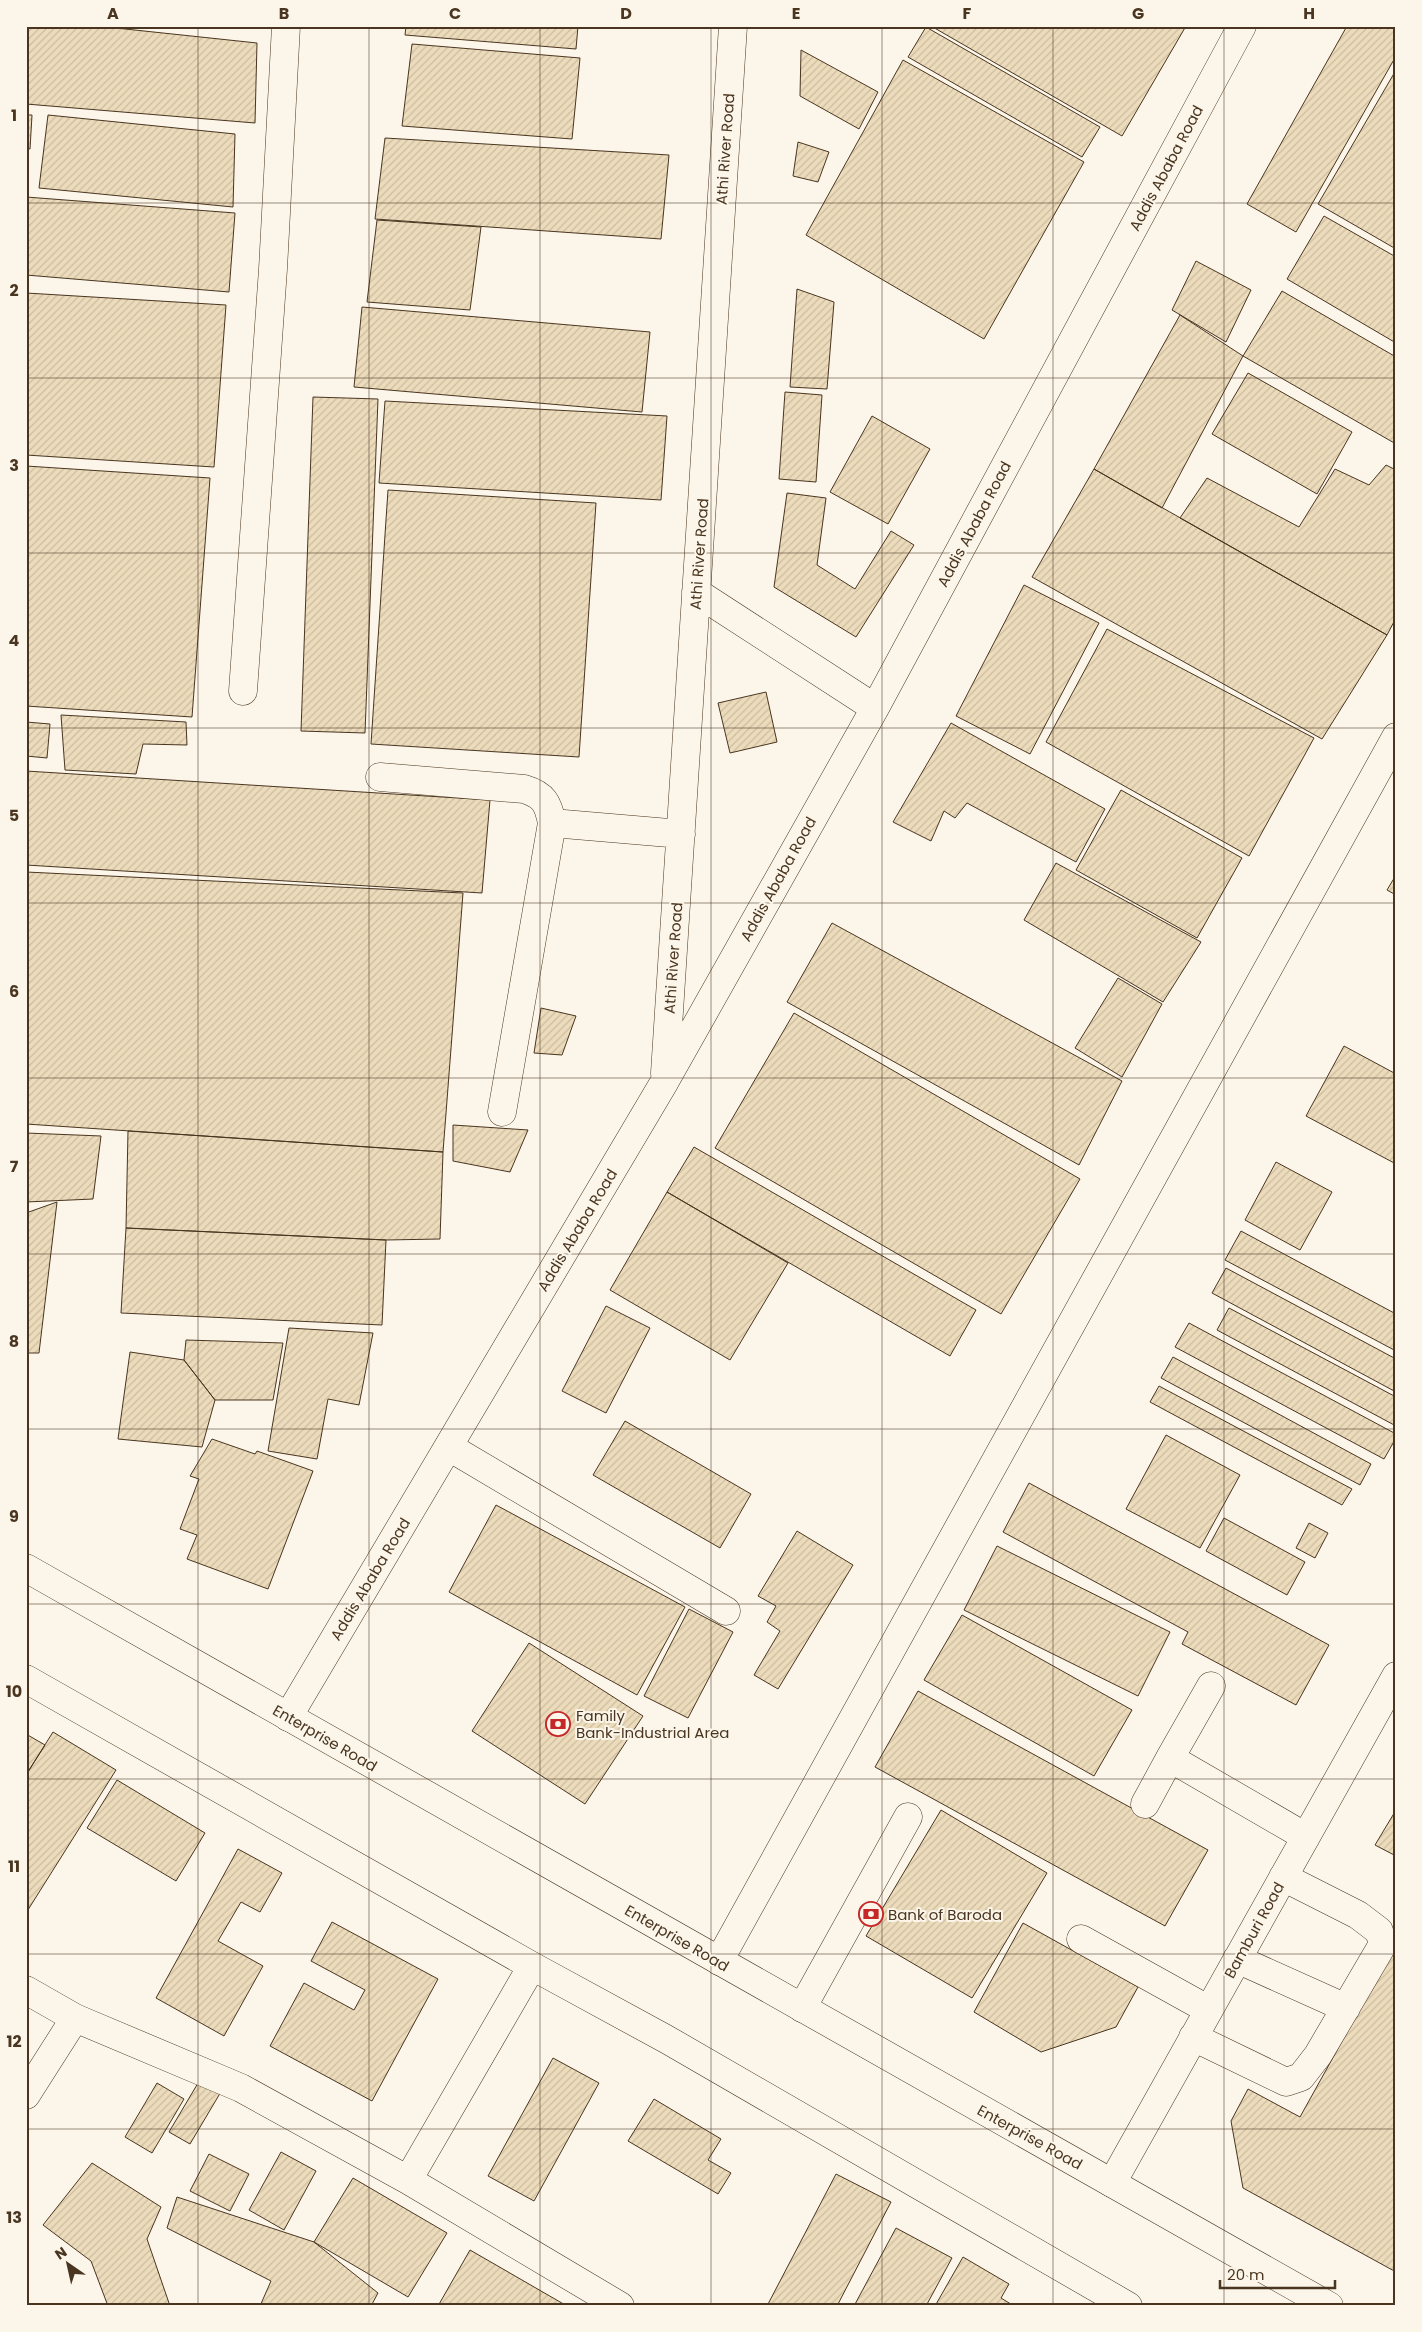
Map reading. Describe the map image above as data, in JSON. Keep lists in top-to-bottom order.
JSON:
{
  "streets": {
    "main road": [
      "Athi River Road",
      "Addis Ababa Road",
      "Enterprise Road",
      "Bamburi Road"
    ]
  },
  "crossings": [
    ["Athi River Road", "Addis Ababa Road"],
    ["Addis Ababa Road", "Enterprise Road"],
    ["Enterprise Road", "Bamburi Road"]
  ],
  "places": {
    "bank": ["Family Bank-Industrial Area", "Bank of Baroda"]
  },
  "scale_bar": "20 m",
  "north": "top left",
  "grid": {
    "columns": [
      "A",
      "B",
      "C",
      "D",
      "E",
      "F",
      "G",
      "H"
    ],
    "rows": [
      "1",
      "2",
      "3",
      "4",
      "5",
      "6",
      "7",
      "8",
      "9",
      "10",
      "11",
      "12",
      "13"
    ]
  }
}
